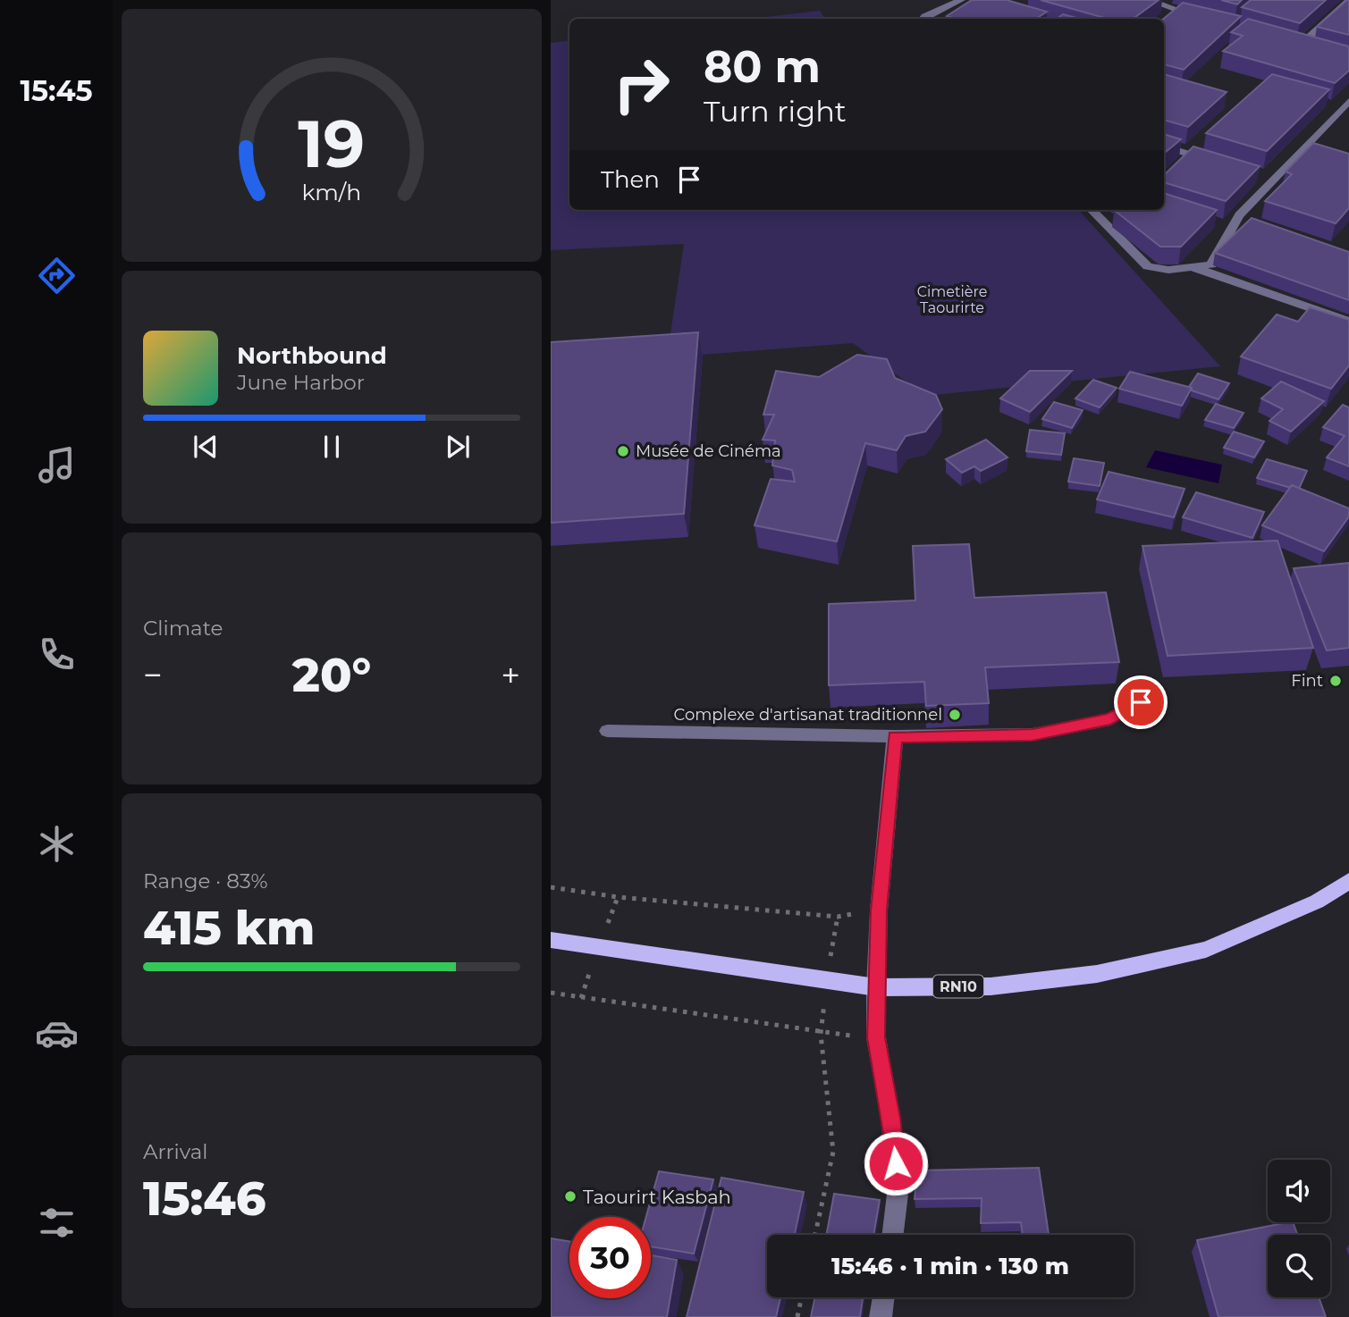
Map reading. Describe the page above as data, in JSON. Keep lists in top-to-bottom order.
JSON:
{
  "streets": {
    "main road": ["RN10"]
  },
  "parks": ["Cimetière Taourirte"],
  "places": [
    "Musée de Cinéma",
    "Fint",
    "Complexe d'artisanat traditionnel",
    "Taourirt Kasbah"
  ],
  "page": {
    "tabs": "15:45",
    "turn": ["80 m", "Turn right"],
    "then": "Then",
    "song": ["Northbound", "June Harbor"],
    "tile": [
      "Climate",
      ["Range · 83%", "415 km"],
      ["Arrival", "15:46"]
    ],
    "heat": ["−", "20°", "+"],
    "limit": "30",
    "trip": "15:46 · 1 min · 130 m",
    "gauge": ["19", "km/h"]
  }
}
